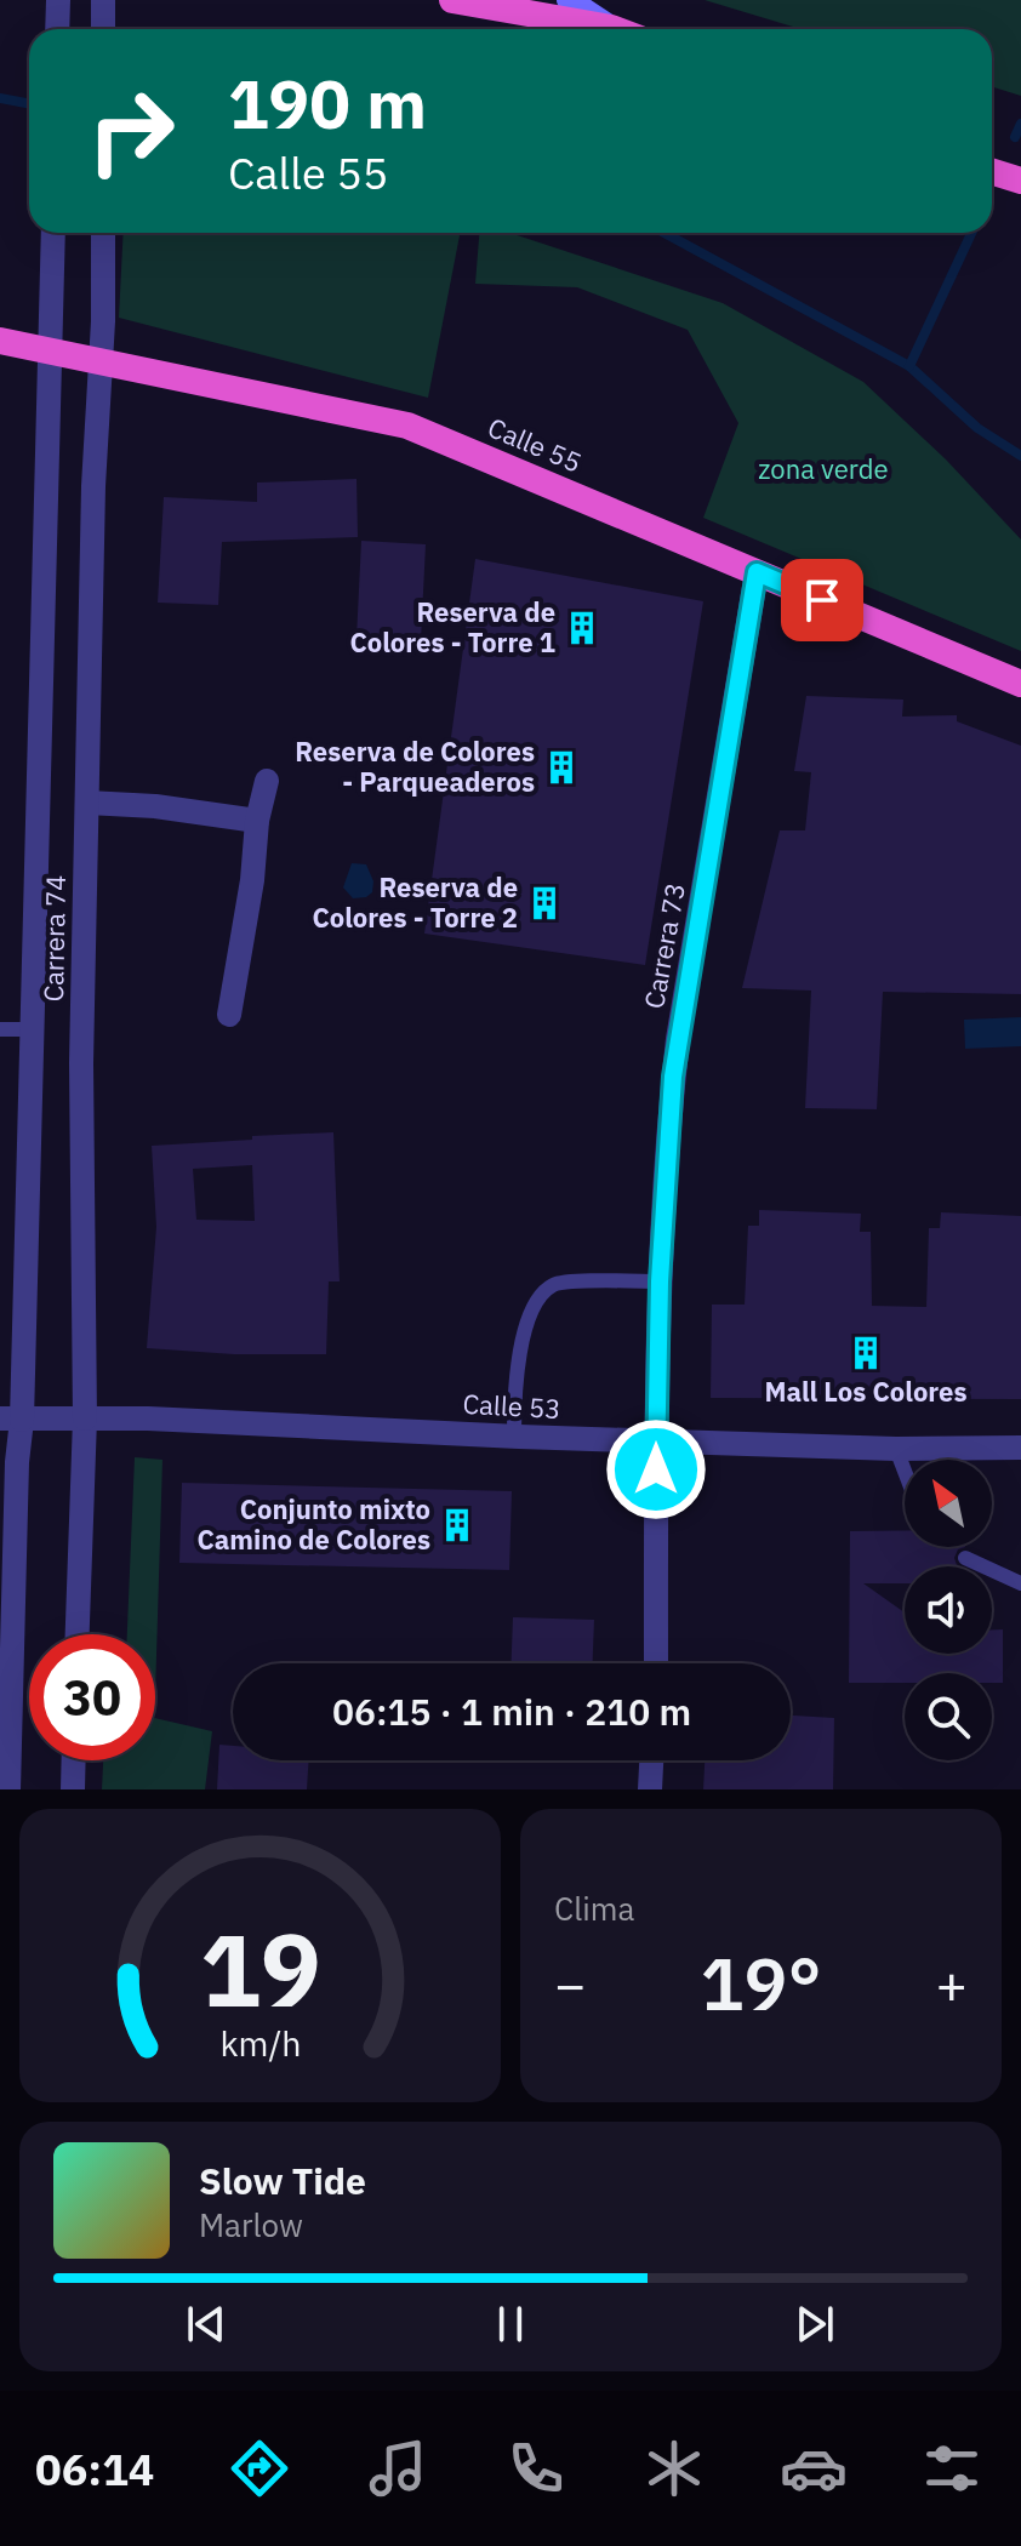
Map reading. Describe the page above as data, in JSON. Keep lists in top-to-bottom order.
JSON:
{
  "streets": {
    "highway": ["Calle 55"],
    "street": ["Carrera 74", "Carrera 73", "Calle 53"]
  },
  "crossings": [
    ["Calle 55", "Carrera 74"],
    ["Calle 55", "Carrera 73"],
    ["Carrera 74", "Calle 53"],
    ["Carrera 73", "Calle 53"]
  ],
  "parks": ["zona verde"],
  "places": {
    "building": [
      "Reserva de Colores - Torre 1",
      "Reserva de Colores - Parqueaderos",
      "Reserva de Colores - Torre 2",
      "Mall Los Colores",
      "Conjunto mixto Camino de Colores"
    ]
  },
  "north": "top left",
  "page": {
    "turn": ["190 m", "Calle 55"],
    "limit": "30",
    "trip": "06:15 · 1 min · 210 m",
    "tile": "Clima",
    "heat": ["−", "19°", "+"],
    "song": ["Slow Tide", "Marlow"],
    "tabs": "06:14",
    "gauge": ["19", "km/h"]
  }
}
